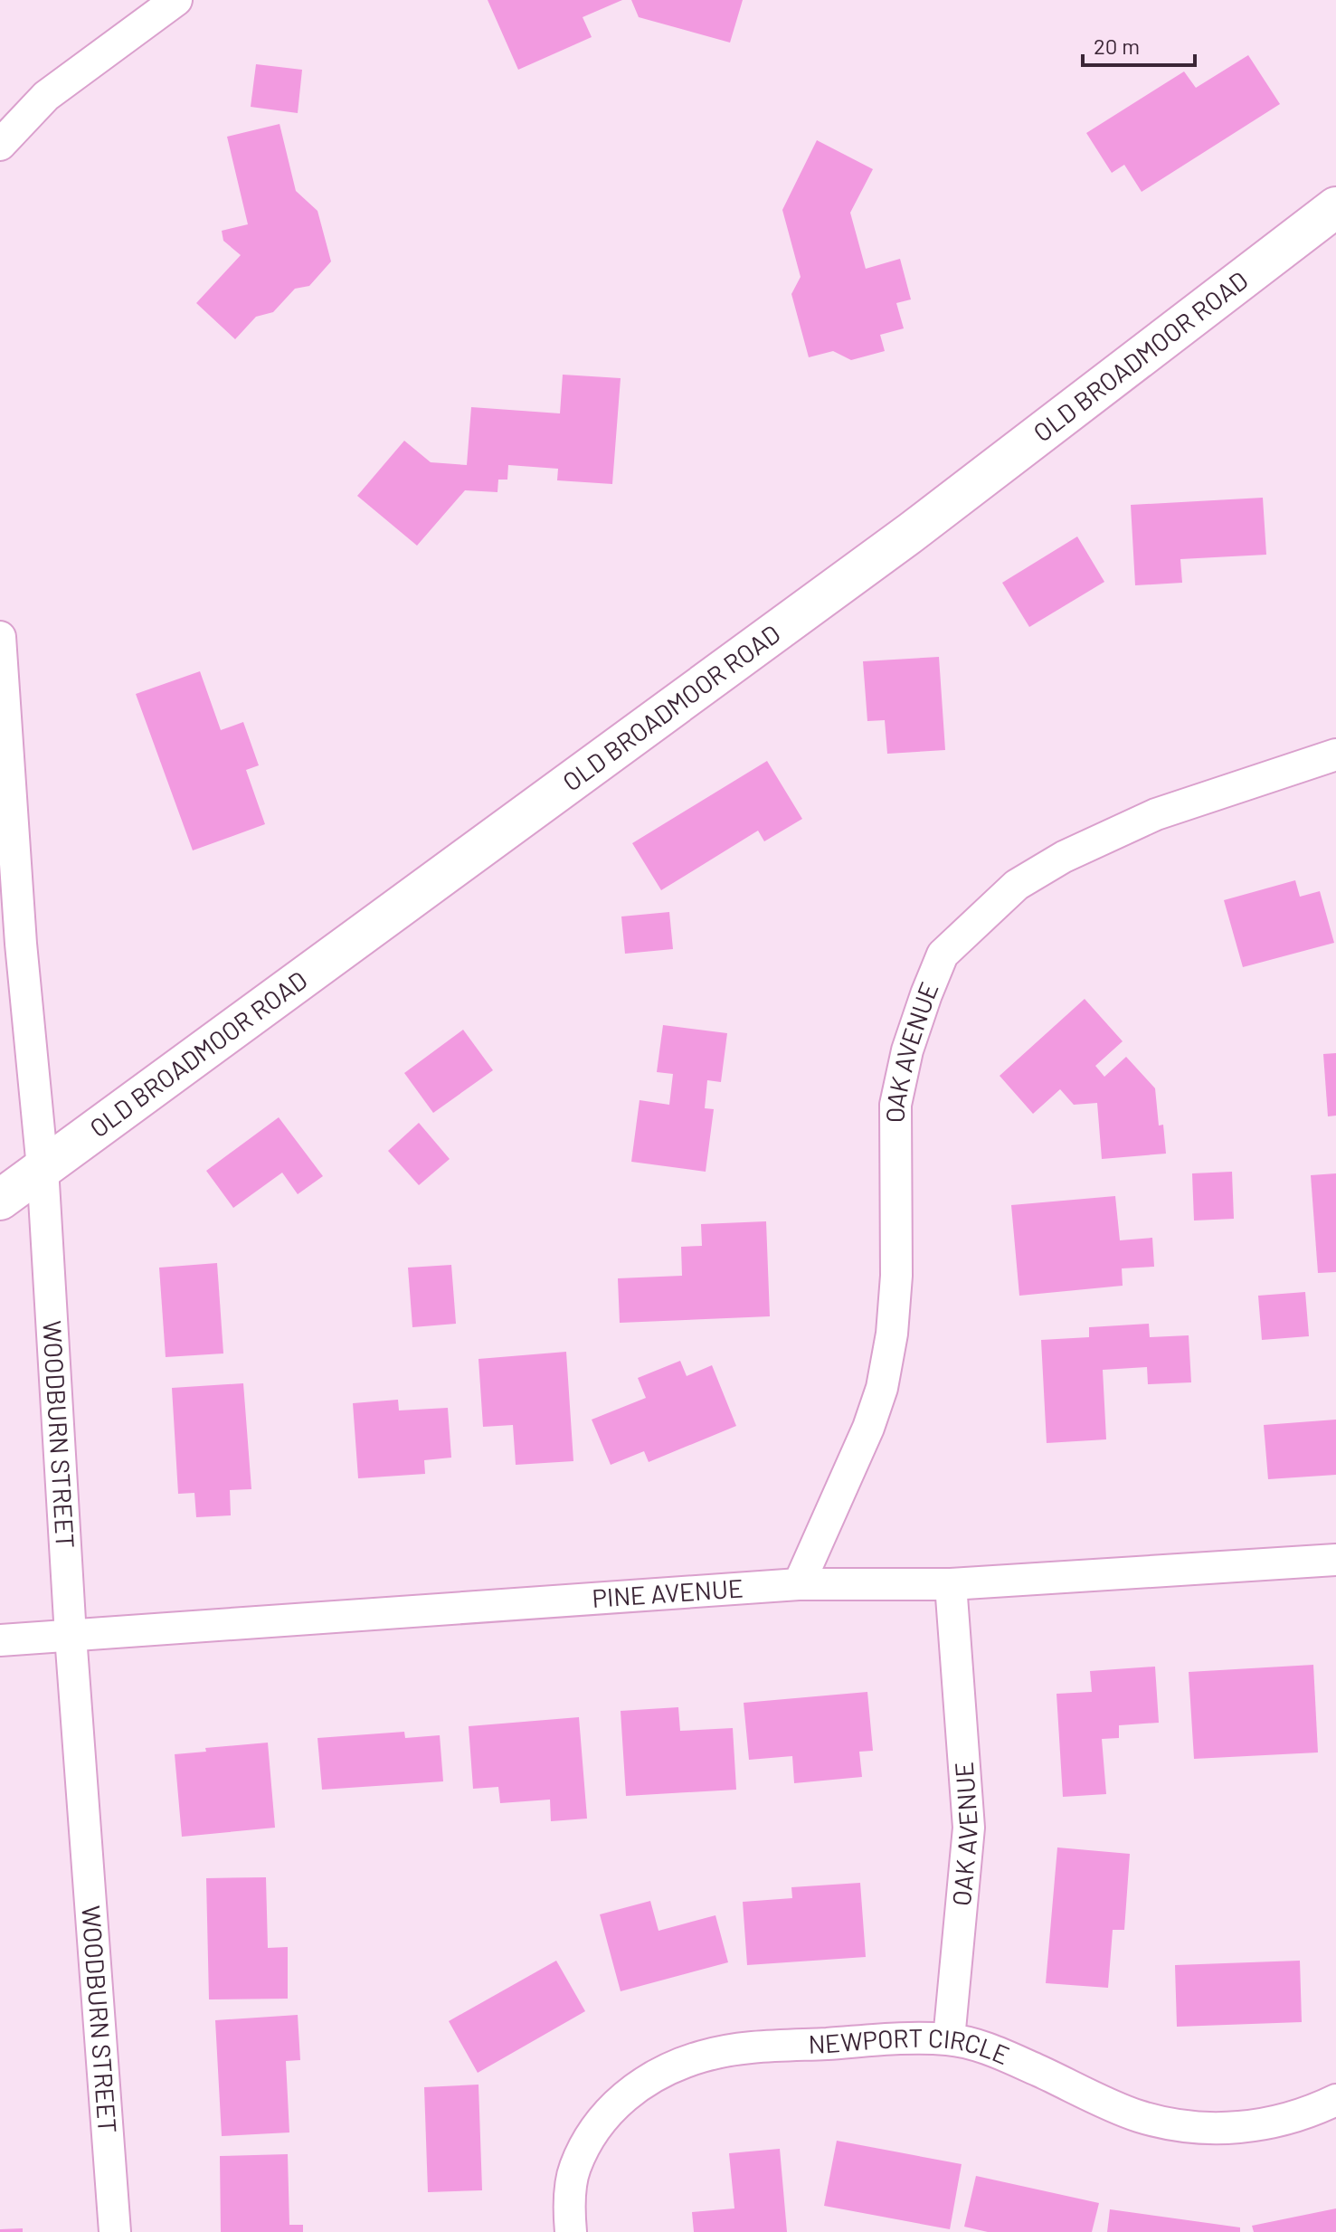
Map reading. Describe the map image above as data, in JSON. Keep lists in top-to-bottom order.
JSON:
{
  "streets": {
    "street": [
      "OLD BROADMOOR ROAD",
      "OAK AVENUE",
      "WOODBURN STREET",
      "PINE AVENUE",
      "NEWPORT CIRCLE"
    ]
  },
  "crossings": [
    ["OLD BROADMOOR ROAD", "WOODBURN STREET"],
    ["OAK AVENUE", "PINE AVENUE"],
    ["OAK AVENUE", "NEWPORT CIRCLE"],
    ["WOODBURN STREET", "PINE AVENUE"]
  ],
  "scale_bar": "20 m"
}
